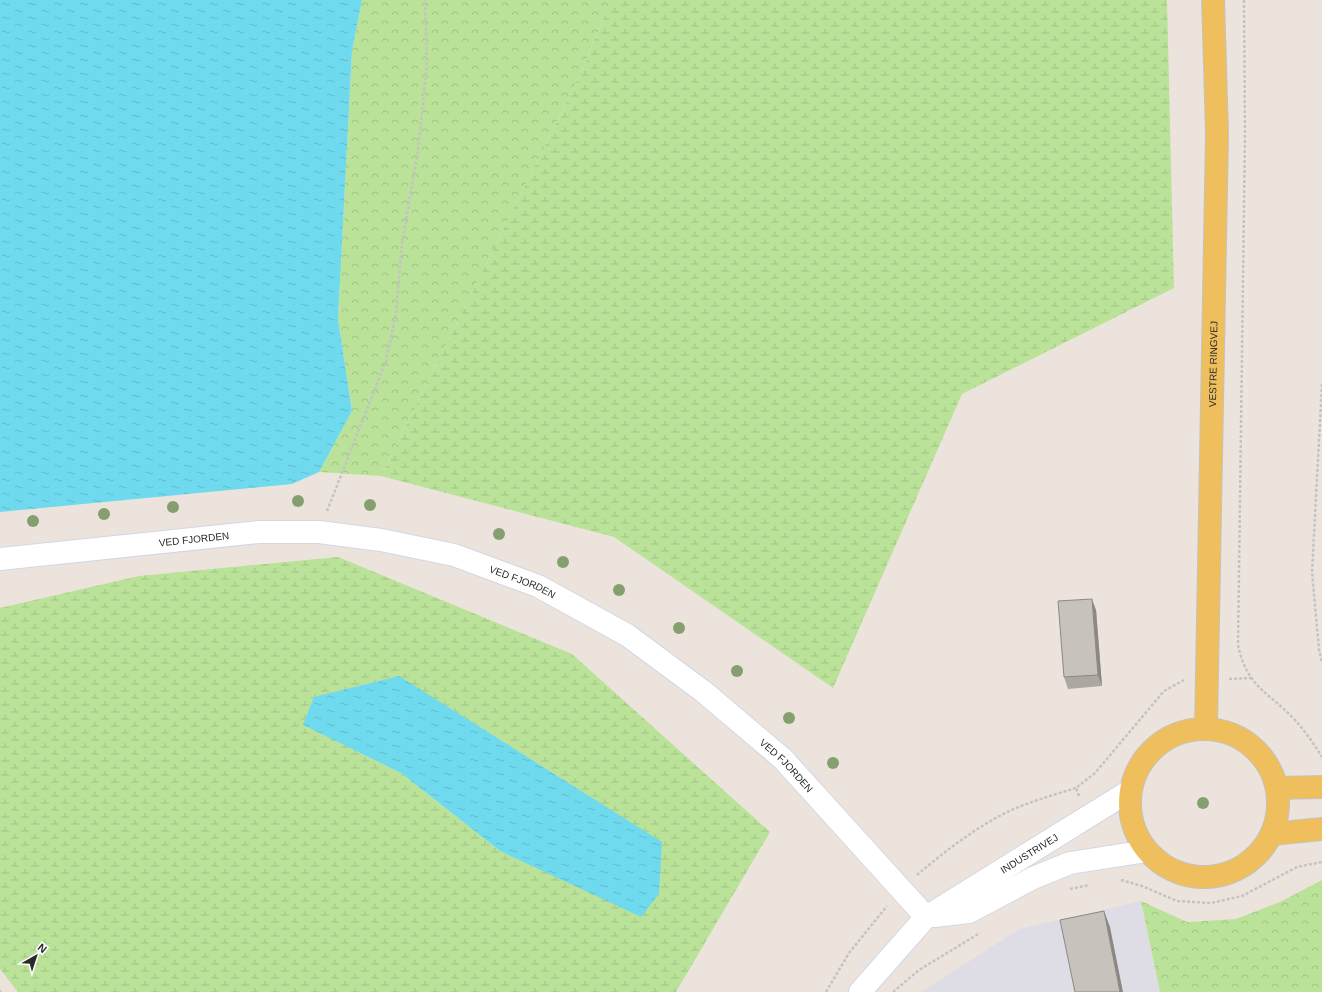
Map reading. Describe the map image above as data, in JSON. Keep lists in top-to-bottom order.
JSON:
{
  "streets": {
    "main road": ["VESTRE RINGVEJ"],
    "street": ["VED FJORDEN", "INDUSTRIVEJ"]
  },
  "crossings": [
    ["VED FJORDEN", "INDUSTRIVEJ"]
  ],
  "north": "top right"
}
